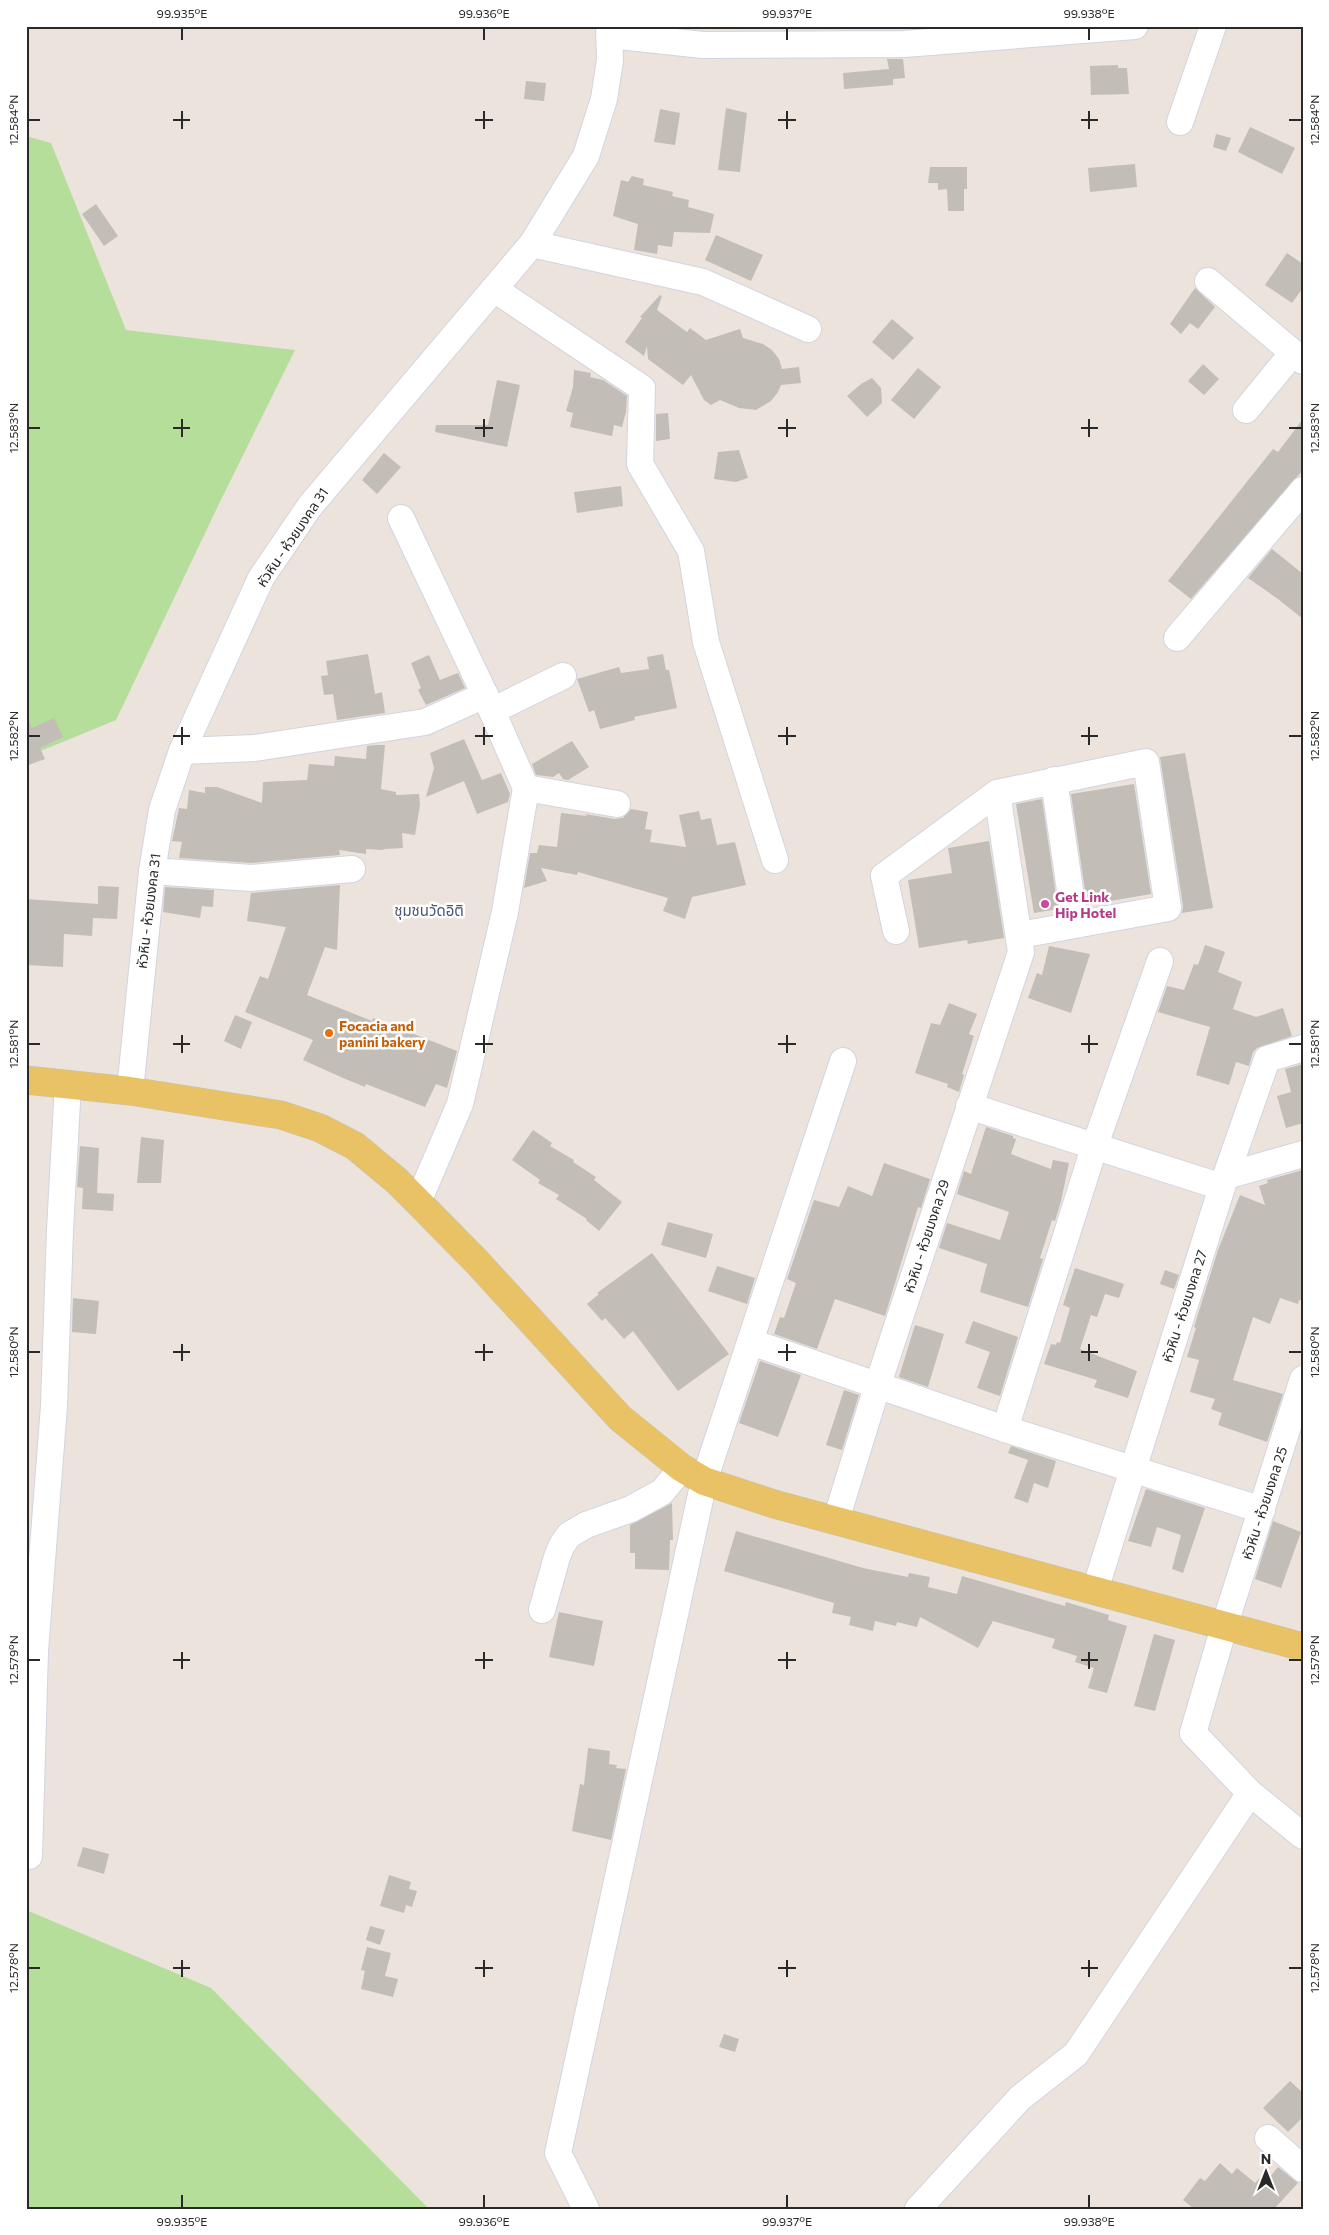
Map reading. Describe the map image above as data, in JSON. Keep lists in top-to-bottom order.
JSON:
{
  "streets": {
    "street": [
      "หัวหิน - ห้วยมงคล 31",
      "หัวหิน - ห้วยมงคล 29",
      "หัวหิน - ห้วยมงคล 27",
      "หัวหิน - ห้วยมงคล 25"
    ]
  },
  "districts": ["ชุมชนวัดอิติ"],
  "places": ["Get Link Hip Hotel", "Focacia and panini bakery"],
  "north": "top",
  "coordinates": [
    "99.935°E",
    "99.936°E",
    "99.937°E",
    "99.938°E",
    "12.584°N",
    "12.583°N",
    "12.582°N",
    "12.581°N",
    "12.580°N",
    "12.579°N",
    "12.578°N"
  ]
}
